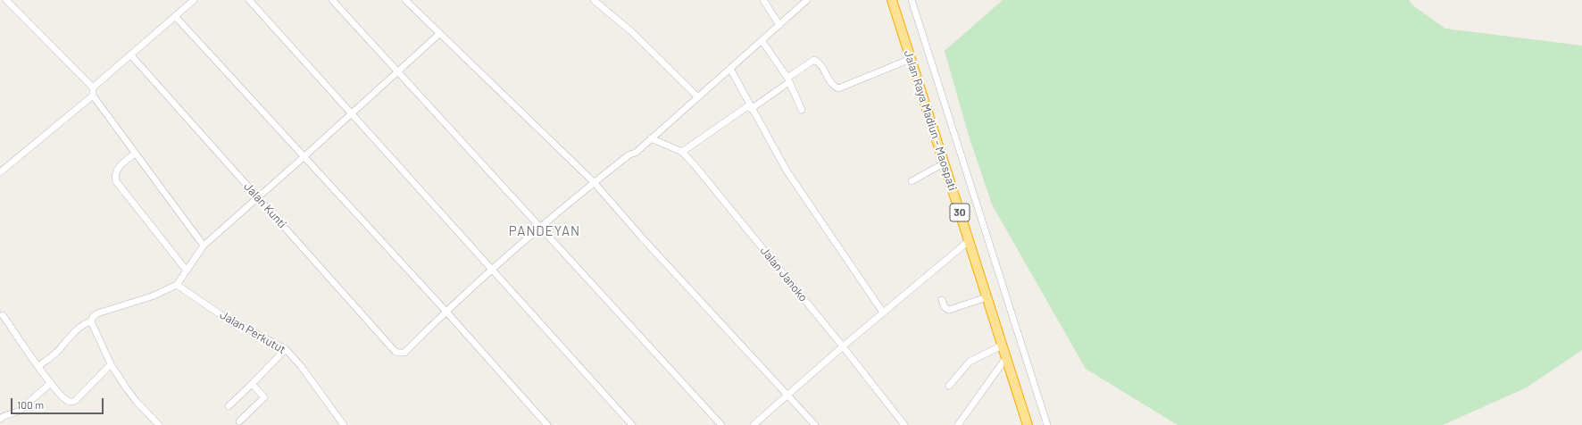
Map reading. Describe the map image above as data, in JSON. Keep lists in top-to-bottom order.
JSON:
{
  "streets": {
    "highway": ["Jalan Raya Madiun - Maospati", "30"],
    "street": ["Jalan Kunti", "Jalan Janoko", "Jalan Perkutut"]
  },
  "districts": ["PANDEYAN"],
  "scale_bar": "100 m"
}
